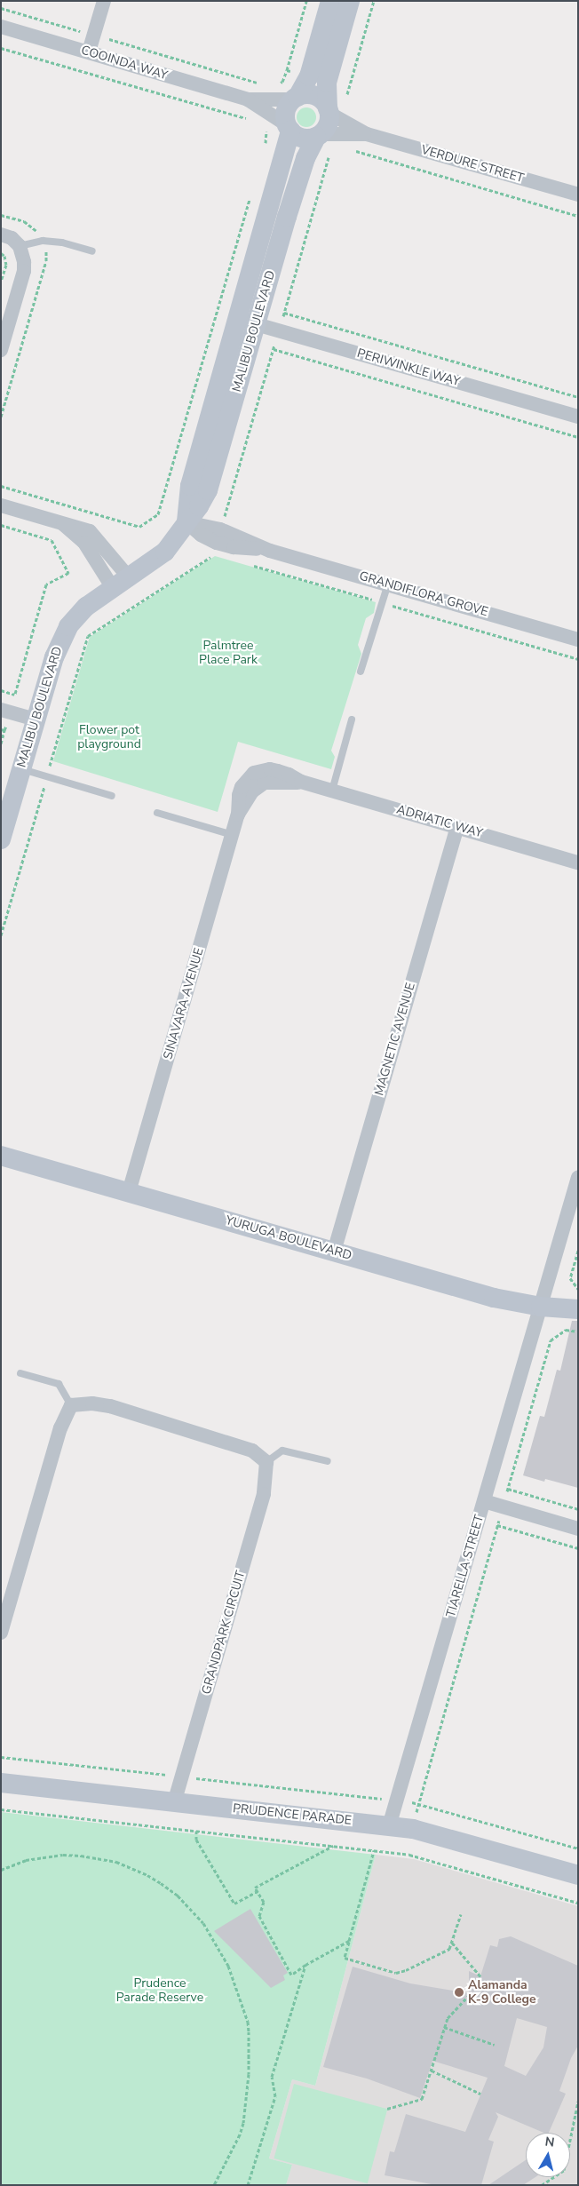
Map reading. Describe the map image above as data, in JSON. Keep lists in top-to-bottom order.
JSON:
{
  "streets": {
    "street": [
      "COOINDA WAY",
      "VERDURE STREET",
      "MALIBU BOULEVARD",
      "PERIWINKLE WAY",
      "GRANDIFLORA GROVE",
      "ADRIATIC WAY",
      "SINAVARA AVENUE",
      "MAGNETIC AVENUE",
      "YURUGA BOULEVARD",
      "TIARELLA STREET",
      "GRANDPARK CIRCUIT",
      "PRUDENCE PARADE"
    ]
  },
  "crossings": [
    ["COOINDA WAY", "MALIBU BOULEVARD"],
    ["VERDURE STREET", "MALIBU BOULEVARD"],
    ["MALIBU BOULEVARD", "PERIWINKLE WAY"],
    ["MALIBU BOULEVARD", "GRANDIFLORA GROVE"],
    ["ADRIATIC WAY", "SINAVARA AVENUE"],
    ["ADRIATIC WAY", "MAGNETIC AVENUE"],
    ["SINAVARA AVENUE", "YURUGA BOULEVARD"],
    ["MAGNETIC AVENUE", "YURUGA BOULEVARD"],
    ["YURUGA BOULEVARD", "TIARELLA STREET"],
    ["TIARELLA STREET", "PRUDENCE PARADE"],
    ["GRANDPARK CIRCUIT", "PRUDENCE PARADE"]
  ],
  "parks": ["Palmtree Place Park", "Flower pot playground", "Prudence Parade Reserve"],
  "places": ["Alamanda K-9 College"],
  "north": "top"
}
